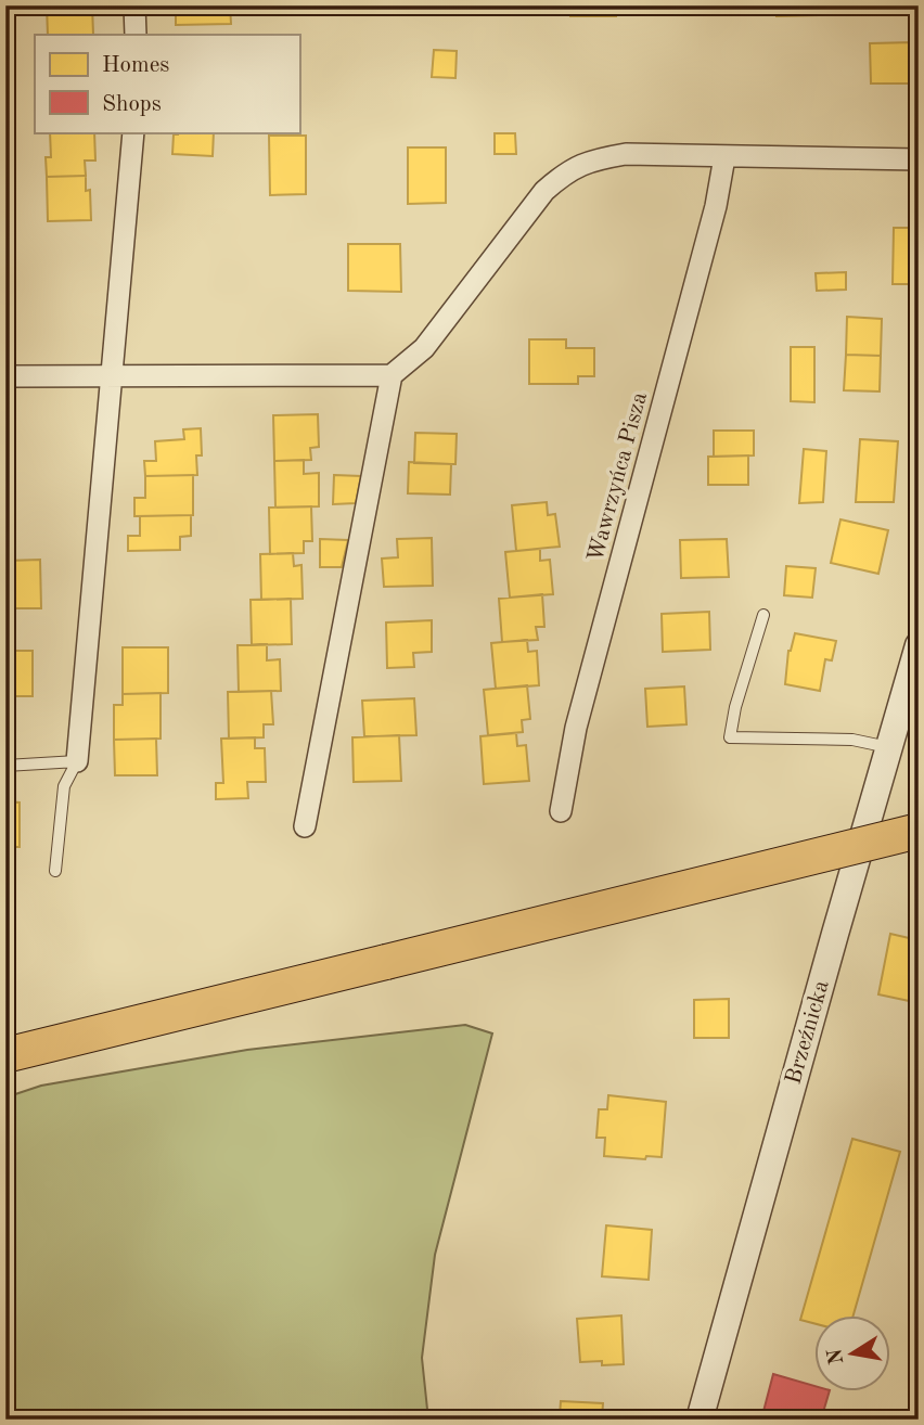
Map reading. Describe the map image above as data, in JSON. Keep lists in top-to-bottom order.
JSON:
{
  "streets": {
    "street": ["Wawrzyńca Pisza", "Brzeźnicka"]
  },
  "legend": ["Homes", "Shops"],
  "north": "left"
}
